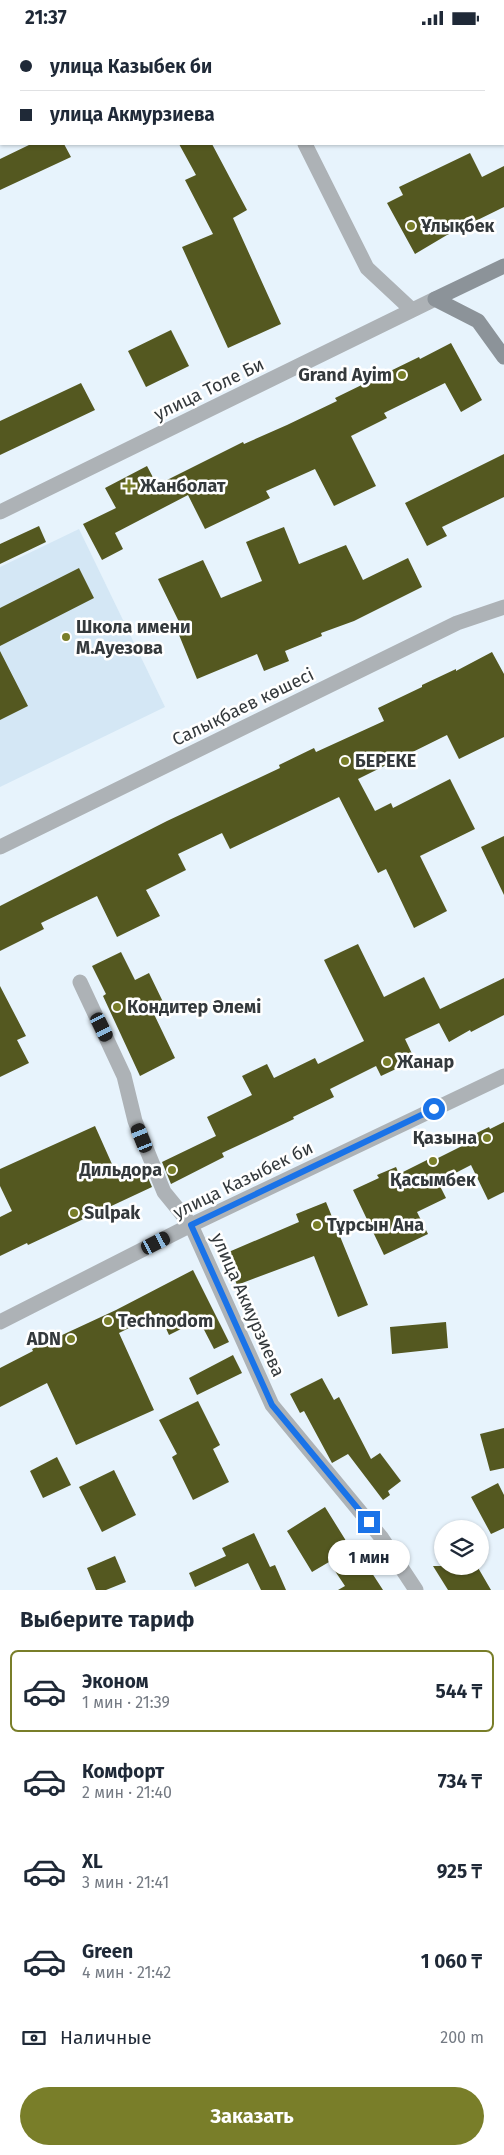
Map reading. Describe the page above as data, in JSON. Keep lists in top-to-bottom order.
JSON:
{
  "streets": {
    "street": [
      "улица Толе Би",
      "Салықбаев көшесі",
      "улица Казыбек би",
      "улица Акмурзиева"
    ]
  },
  "crossings": [
    ["улица Казыбек би", "улица Акмурзиева"]
  ],
  "places": {
    "other": [
      "Ұлықбек",
      "Grand Ayim",
      "Школа имени М.Ауезова",
      "БЕРЕКЕ",
      "Кондитер Әлемі",
      "Жанар",
      "Қазына",
      "Қасымбек",
      "Дильдора",
      "Sulpak",
      "Тұрсын Ана",
      "Technodom",
      "ADN"
    ],
    "health": ["Жанболат"]
  },
  "page": {
    "status": "21:37",
    "banner": ["улица Казыбек би", "улица Акмурзиева"],
    "bubble": "1 мин",
    "heading": "Выберите тариф",
    "list": [
      {
        "name": "Эконом",
        "note": "1 мин · 21:39",
        "value": "544 ₸"
      },
      {
        "name": "Комфорт",
        "note": "2 мин · 21:40",
        "value": "734 ₸"
      },
      {
        "name": "XL",
        "note": "3 мин · 21:41",
        "value": "925 ₸"
      },
      {
        "name": "Green",
        "note": "4 мин · 21:42",
        "value": "1 060 ₸"
      }
    ],
    "pay": ["Наличные", "200 m"],
    "buttons": "Заказать"
  }
}
